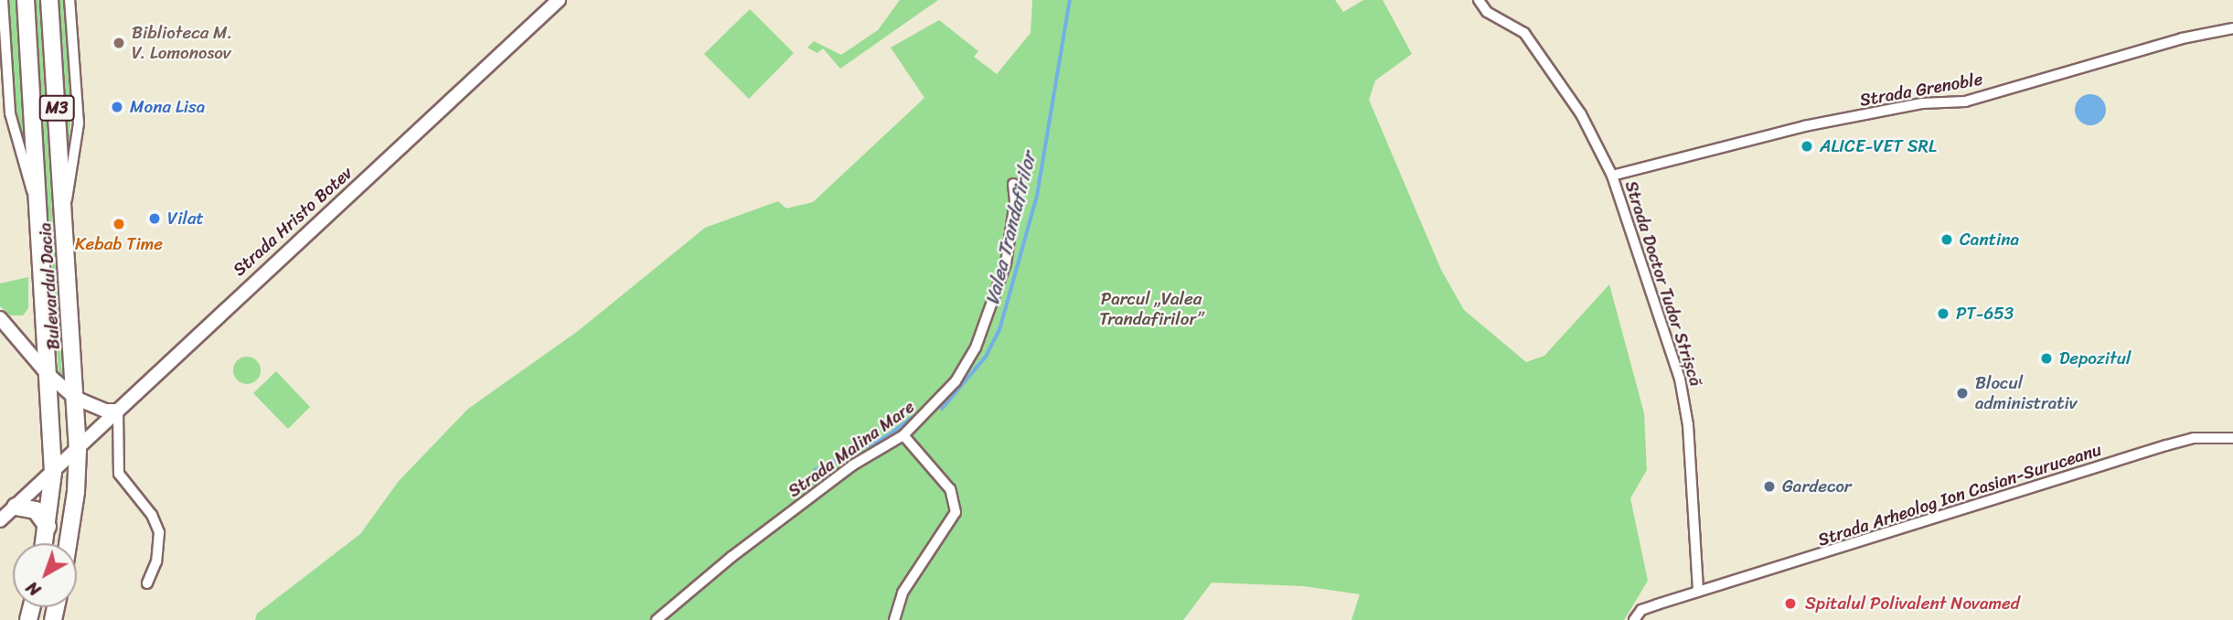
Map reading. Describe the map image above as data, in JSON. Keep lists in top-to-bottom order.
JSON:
{
  "streets": {
    "highway": ["M3", "Bulevardul Dacia"],
    "main road": ["Strada Hristo Botev"],
    "street": [
      "Strada Grenoble",
      "Strada Doctor Tudor Strișcă",
      "Strada Malina Mare",
      "Strada Arheolog Ion Casian-Suruceanu"
    ]
  },
  "crossings": [
    ["Strada Grenoble", "Strada Doctor Tudor Strișcă"],
    ["Strada Hristo Botev", "Bulevardul Dacia"],
    ["Strada Doctor Tudor Strișcă", "Strada Arheolog Ion Casian-Suruceanu"]
  ],
  "water": ["Valea Trandafirilor"],
  "parks": ["Parcul „Valea Trandafirilor”"],
  "places": [
    "Biblioteca M. V. Lomonosov",
    "Mona Lisa",
    "ALICE-VET SRL",
    "Vilat",
    "Kebab Time",
    "Cantina",
    "PT-653",
    "Depozitul",
    "Blocul administrativ",
    "Gardecor",
    "Spitalul Polivalent Novamed"
  ],
  "north": "bottom left"
}
